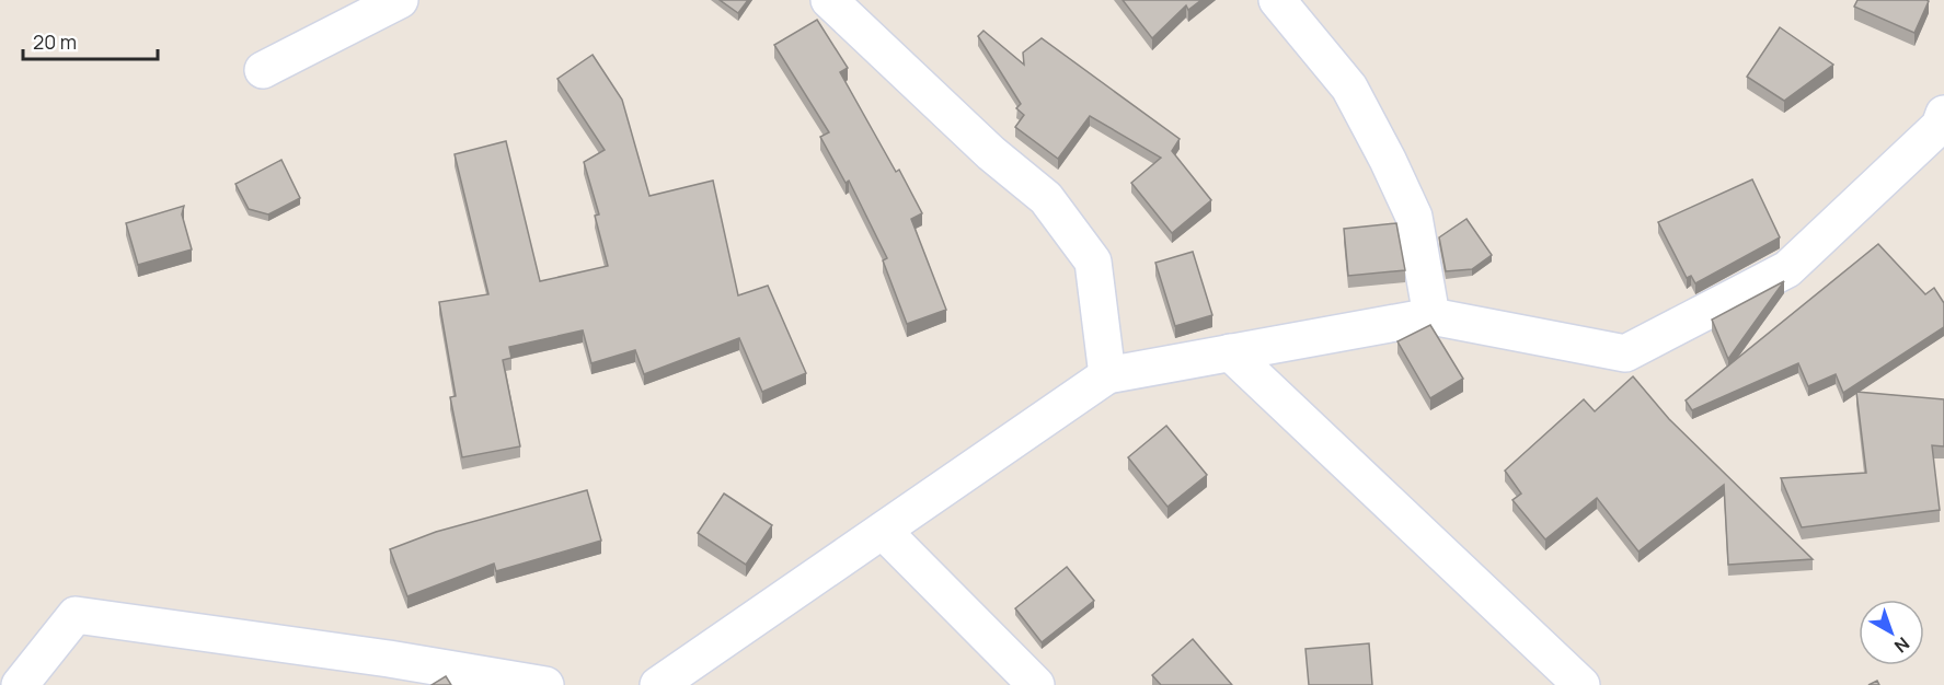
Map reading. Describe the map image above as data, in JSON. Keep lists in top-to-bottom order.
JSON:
{
  "scale_bar": "20 m",
  "north": "bottom right"
}
